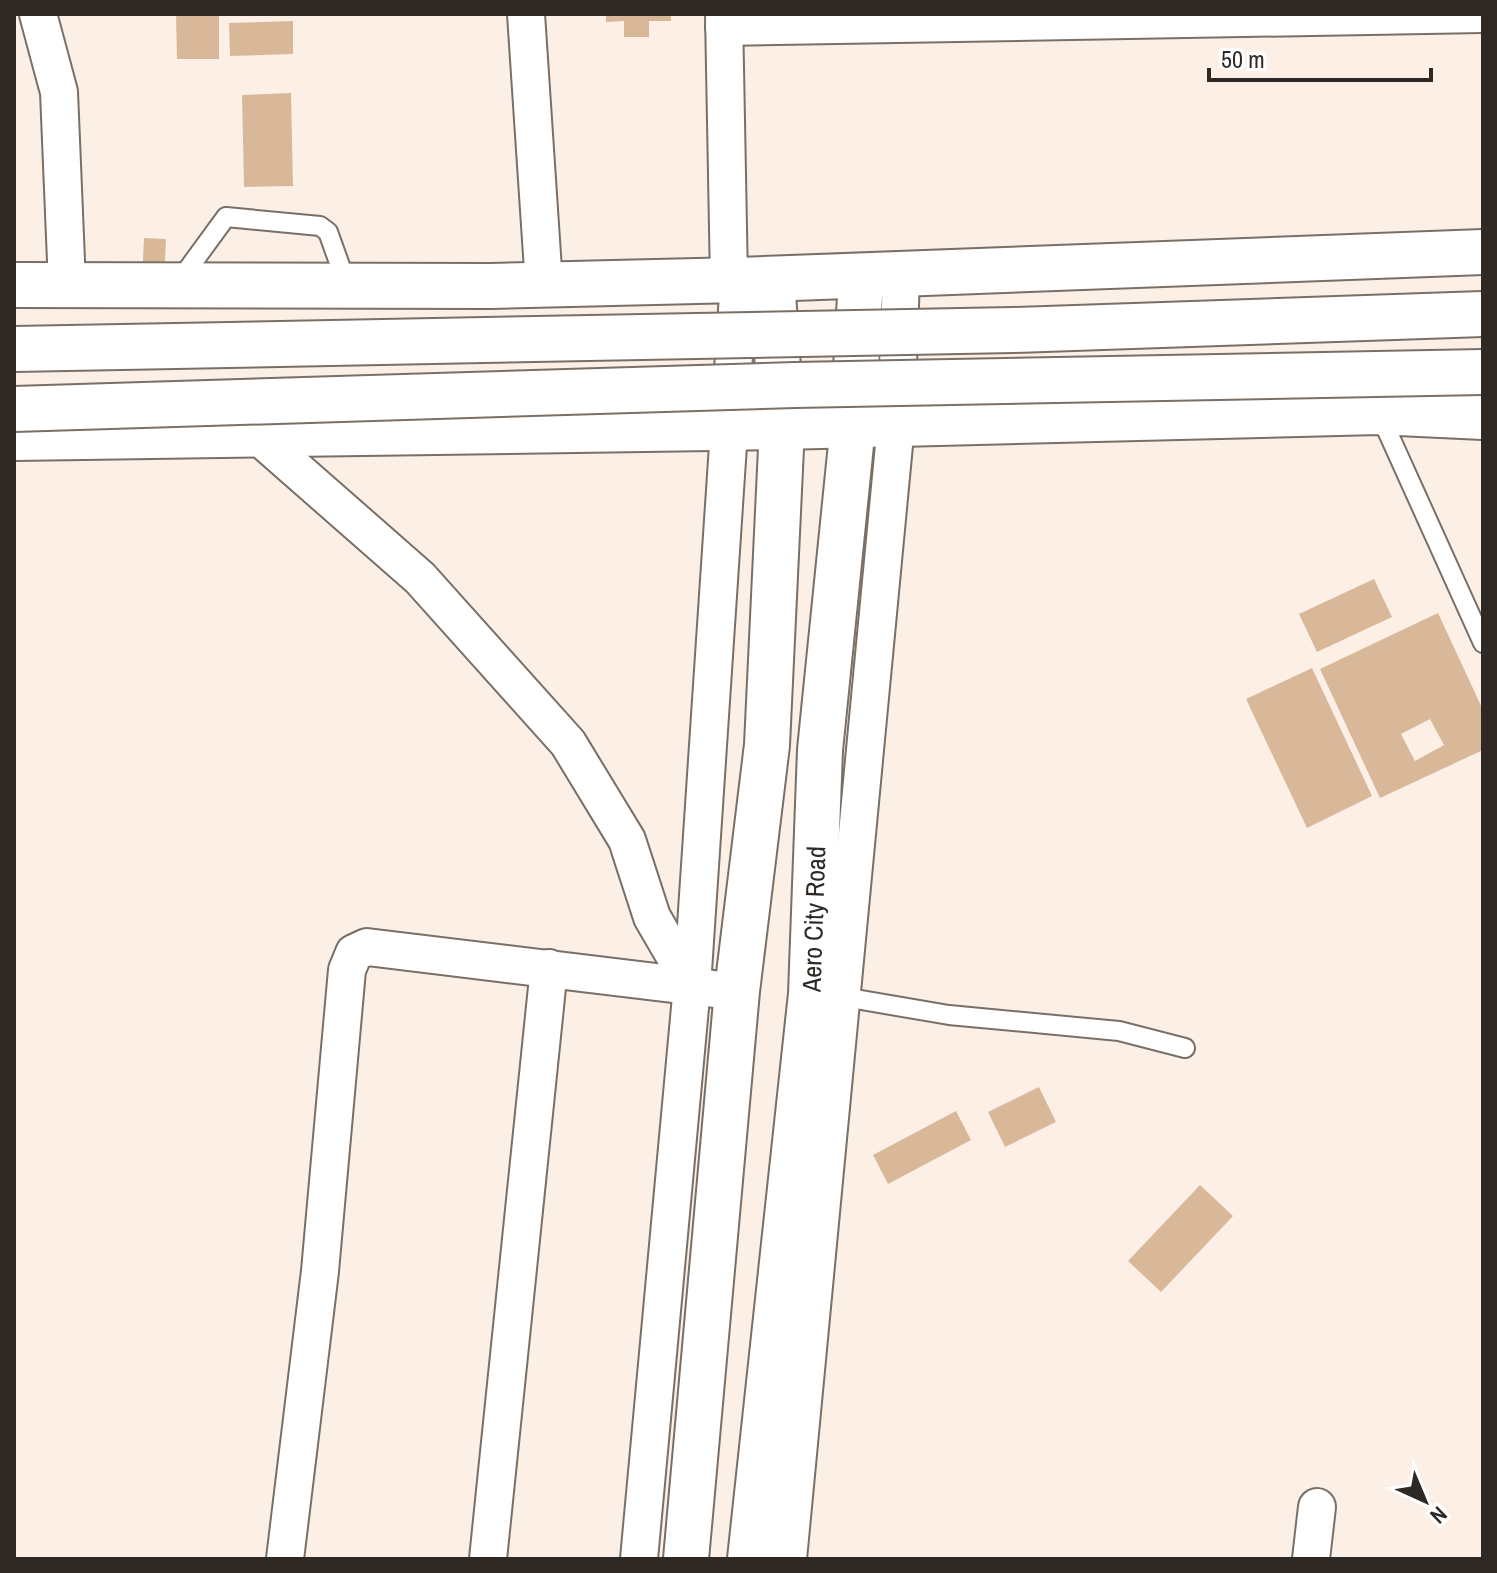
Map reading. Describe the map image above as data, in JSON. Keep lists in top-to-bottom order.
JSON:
{
  "streets": {
    "main road": ["Aero City Road"]
  },
  "scale_bar": "50 m",
  "north": "bottom right"
}
